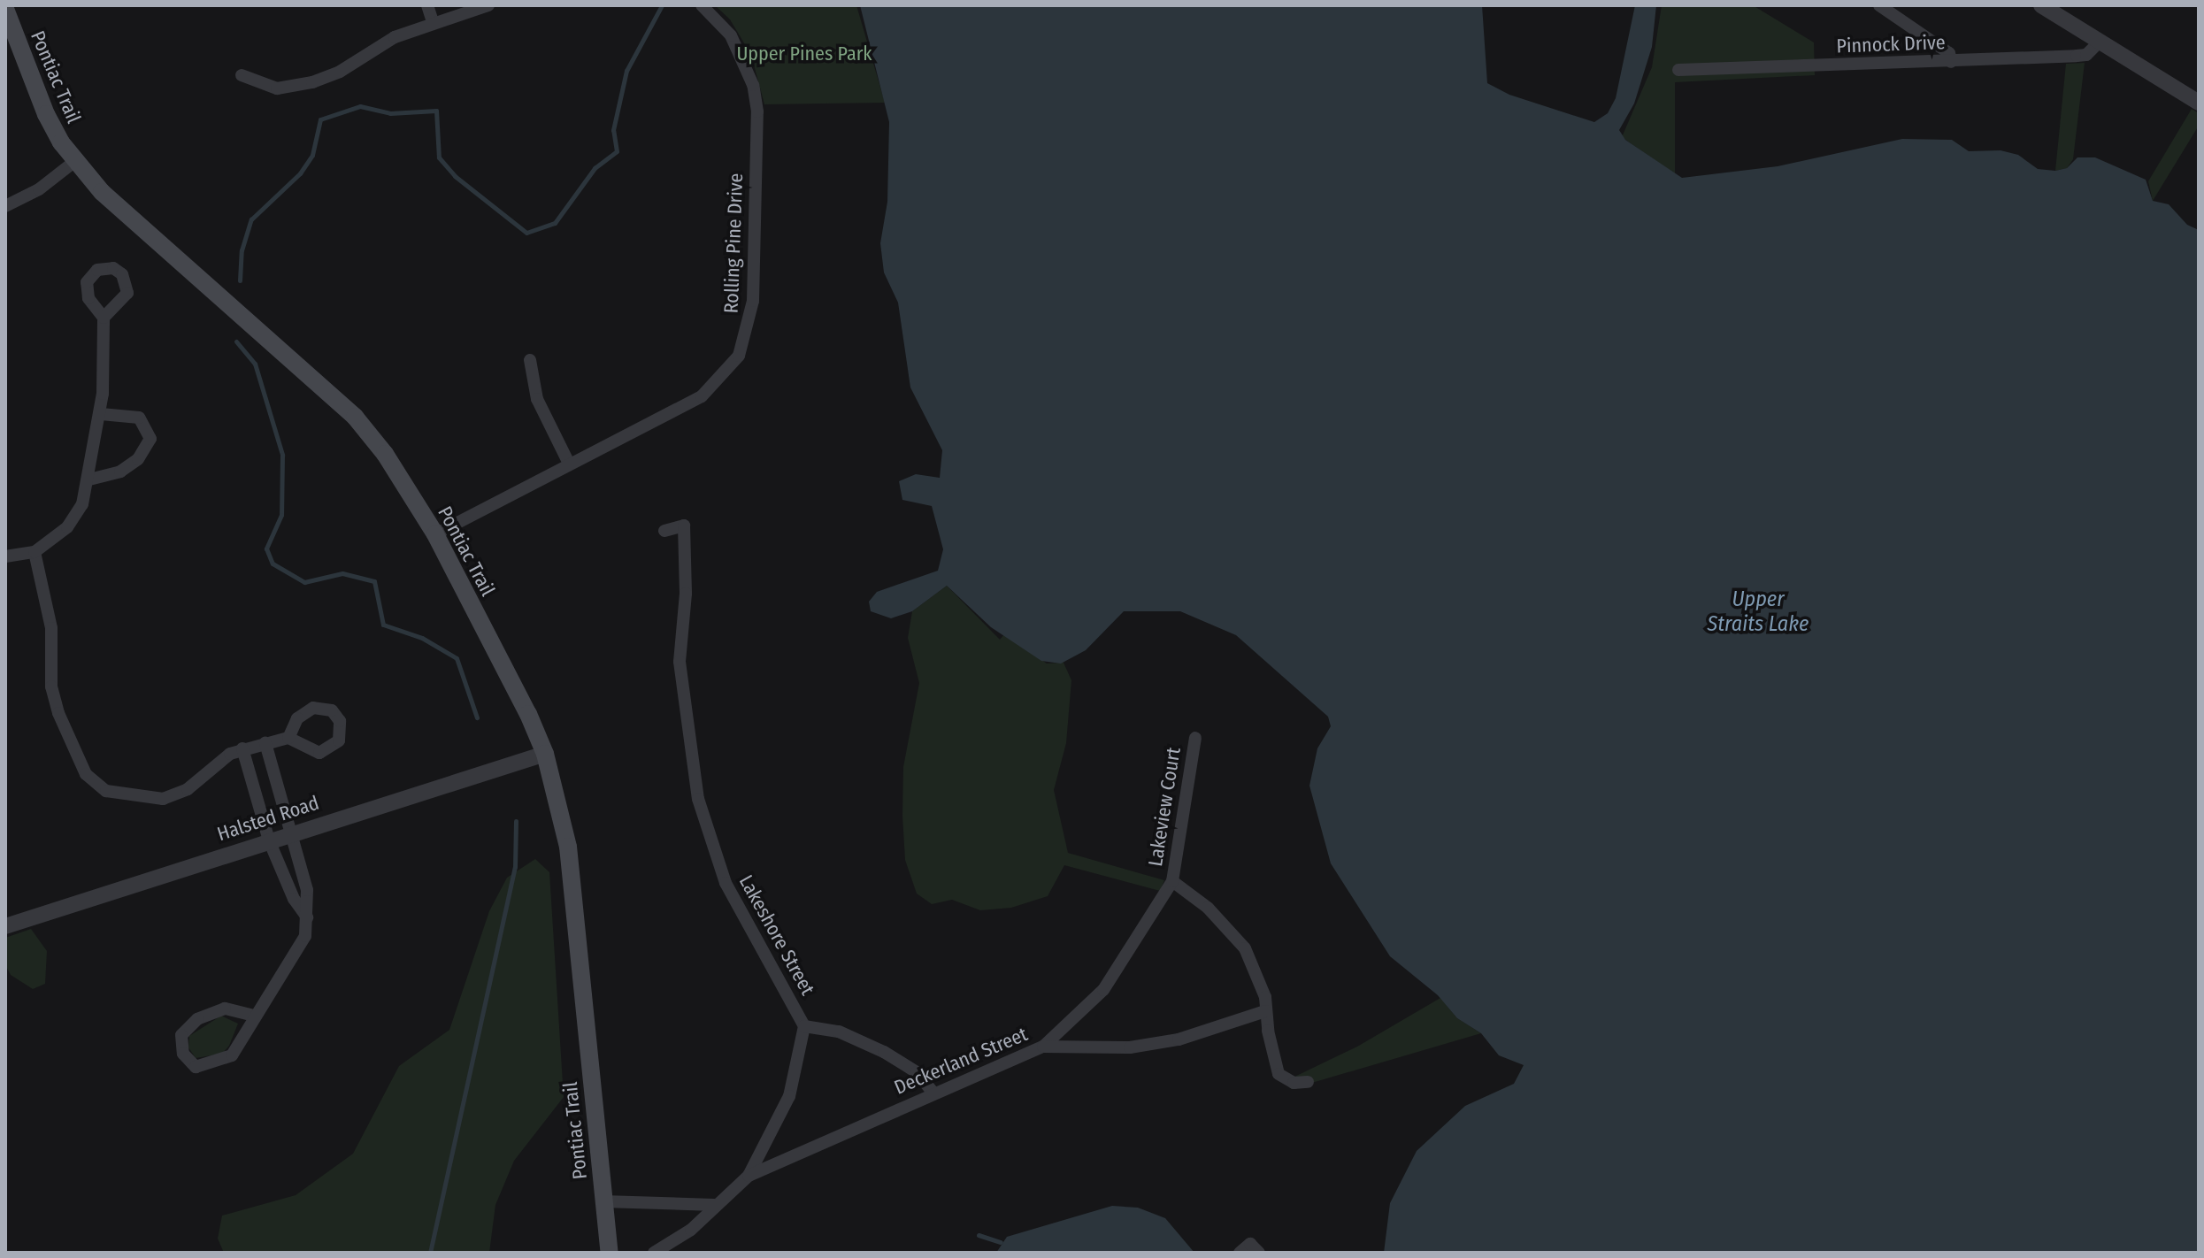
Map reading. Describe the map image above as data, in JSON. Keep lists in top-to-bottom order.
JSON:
{
  "streets": {
    "main road": ["Pontiac Trail"],
    "street": [
      "Pinnock Drive",
      "Rolling Pine Drive",
      "Lakeview Court",
      "Halsted Road",
      "Lakeshore Street",
      "Deckerland Street"
    ]
  },
  "crossings": [
    ["Pontiac Trail", "Rolling Pine Drive"],
    ["Pontiac Trail", "Halsted Road"],
    ["Lakeshore Street", "Deckerland Street"]
  ],
  "water": ["Upper Straits Lake"],
  "parks": ["Upper Pines Park"]
}
